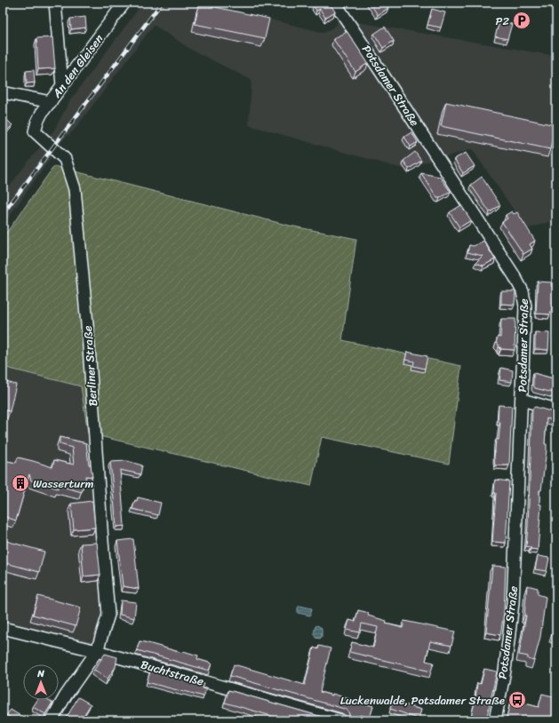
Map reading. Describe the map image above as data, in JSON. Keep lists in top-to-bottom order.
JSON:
{
  "streets": {
    "street": [
      "An den Gleisen",
      "Potsdamer Straße",
      "Berliner Straße",
      "Buchtstraße"
    ]
  },
  "crossings": [
    ["An den Gleisen", "Berliner Straße"],
    ["Berliner Straße", "Buchtstraße"]
  ],
  "places": {
    "parking": ["P2"],
    "building": ["Wasserturm"],
    "bus stop": ["Luckenwalde, Potsdamer Straße"]
  },
  "north": "top"
}
